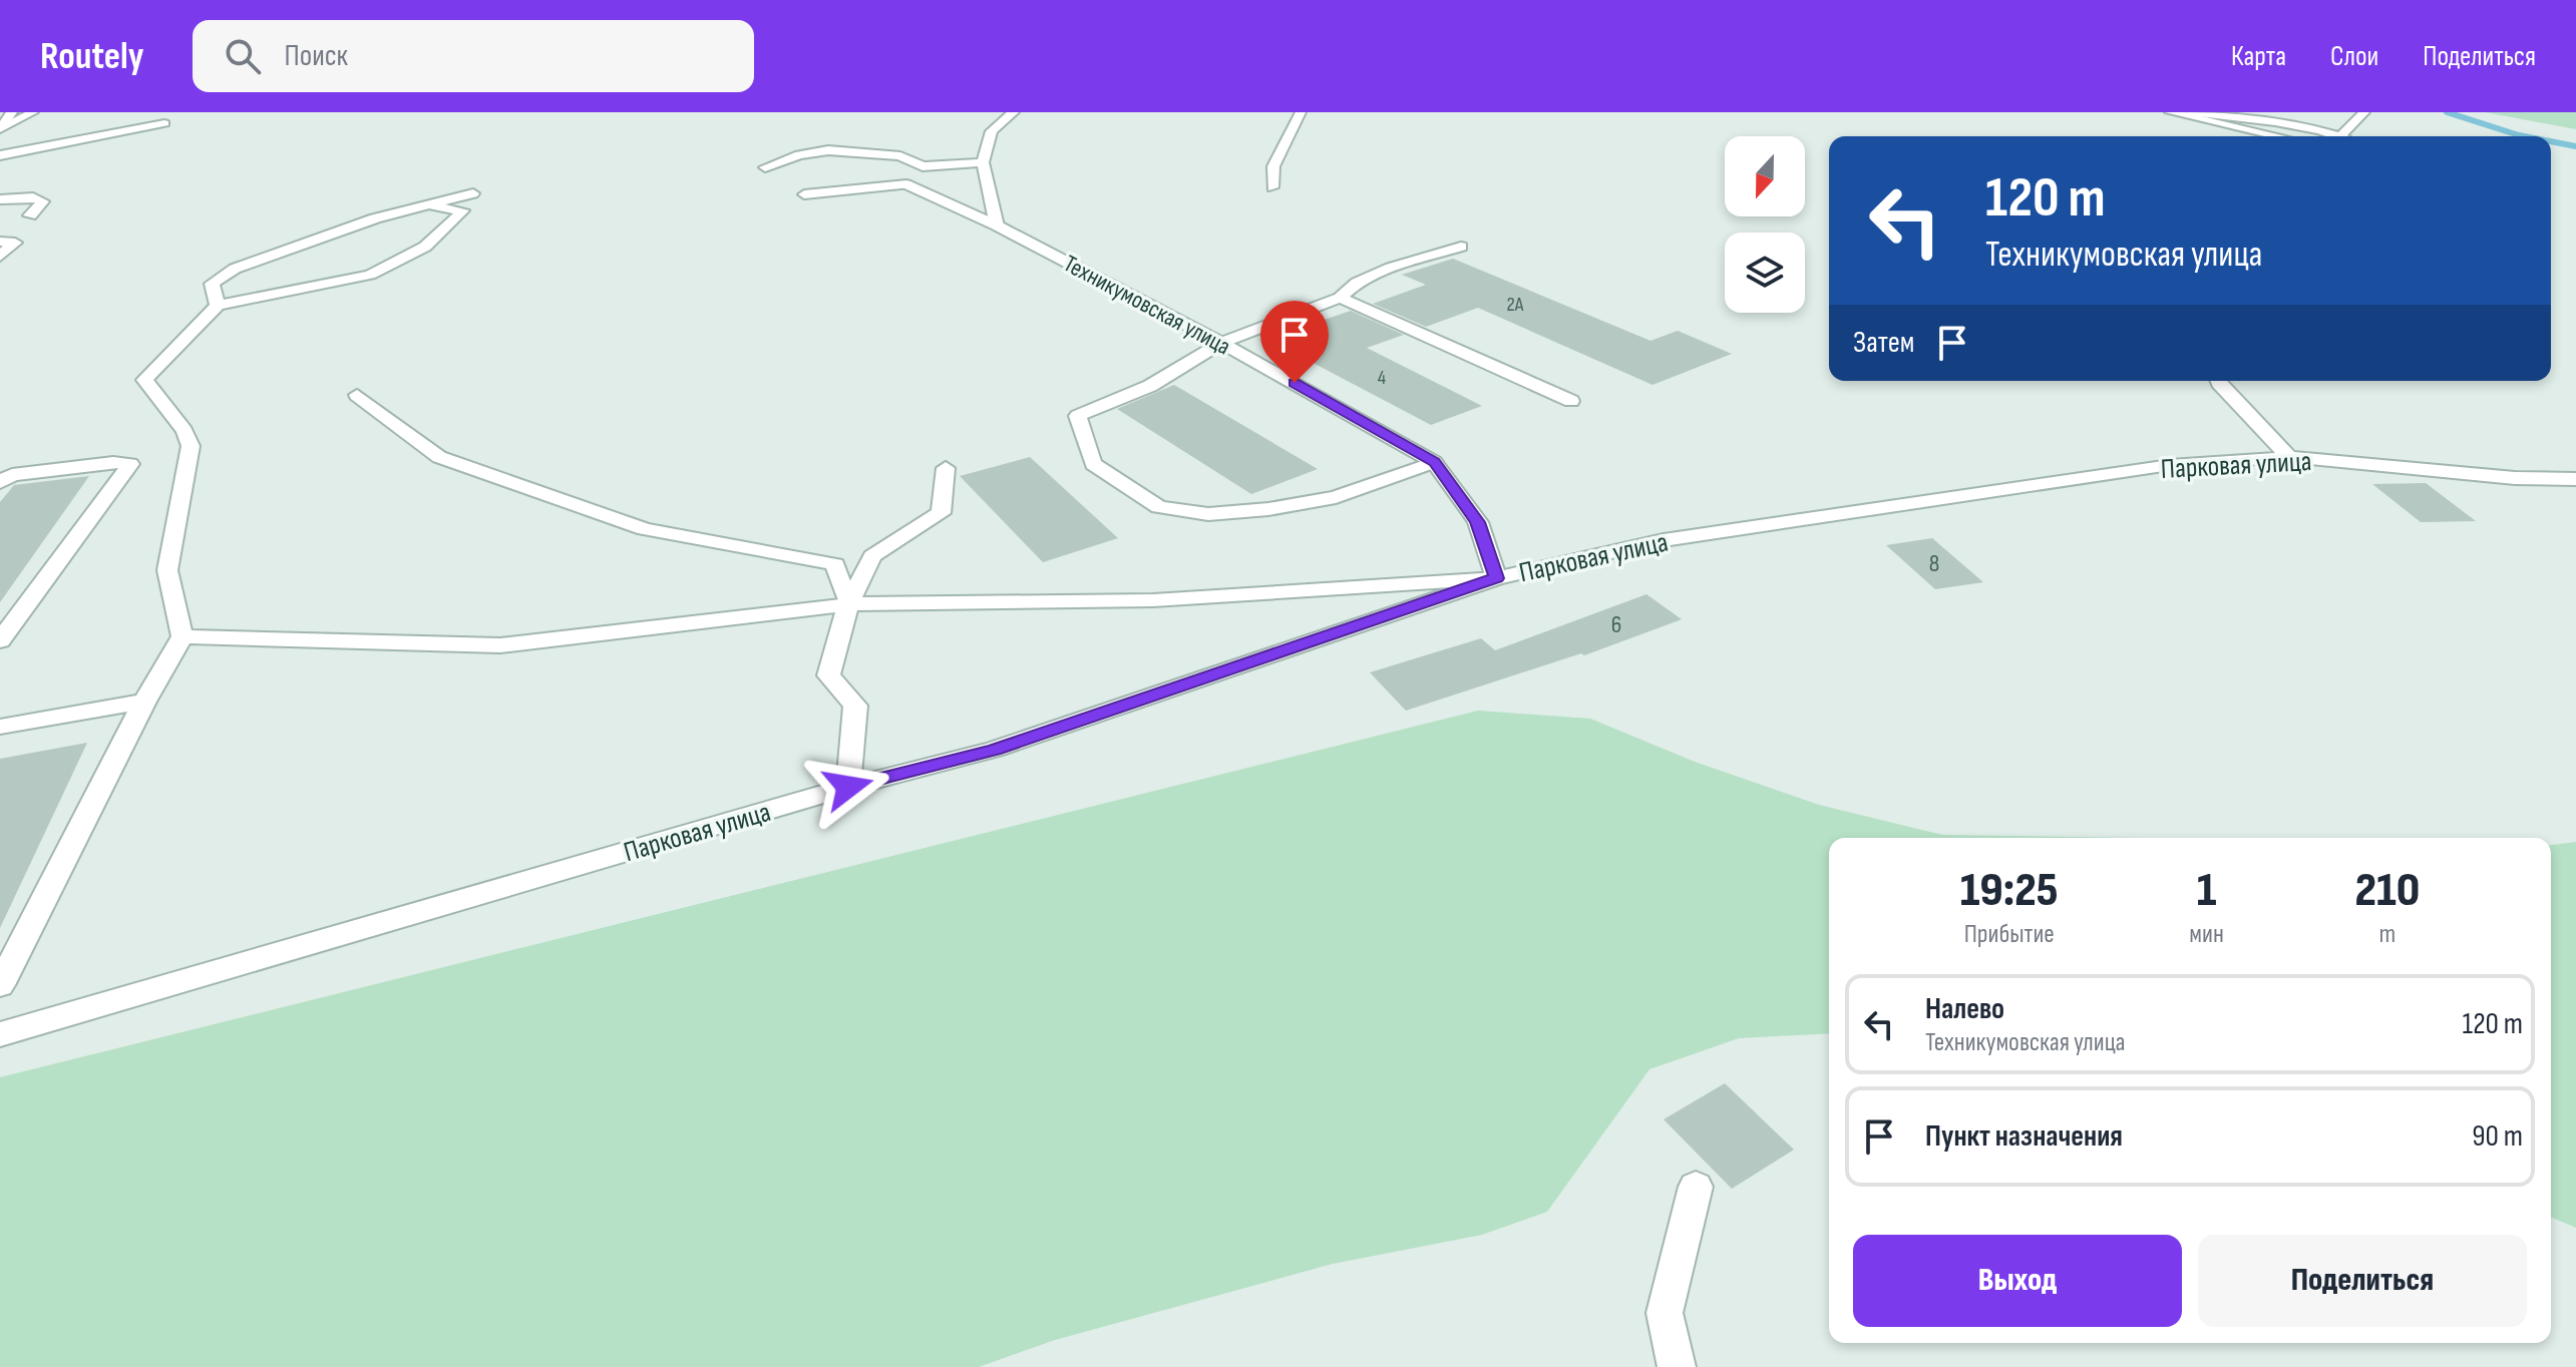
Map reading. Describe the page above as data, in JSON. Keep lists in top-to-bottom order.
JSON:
{
  "streets": {
    "street": ["Техникумовская улица", "Парковая улица"]
  },
  "crossings": [
    ["Техникумовская улица", "Парковая улица"]
  ],
  "house_numbers": [
    "2А",
    "4",
    "8",
    "6"
  ],
  "north": "bottom",
  "page": {
    "header": "Routely",
    "search": "Поиск",
    "nav": ["Карта", "Слои", "Поделиться"],
    "turn": ["120 m", "Техникумовская улица"],
    "then": "Затем",
    "eta": [
      "19:25",
      "Прибытие",
      "1",
      "мин",
      "210",
      "m"
    ],
    "list": [
      {
        "name": "Налево",
        "note": "Техникумовская улица",
        "value": "120 m"
      },
      {
        "name": "Пункт назначения",
        "value": "90 m"
      }
    ],
    "buttons": ["Выход", "Поделиться"]
  }
}
